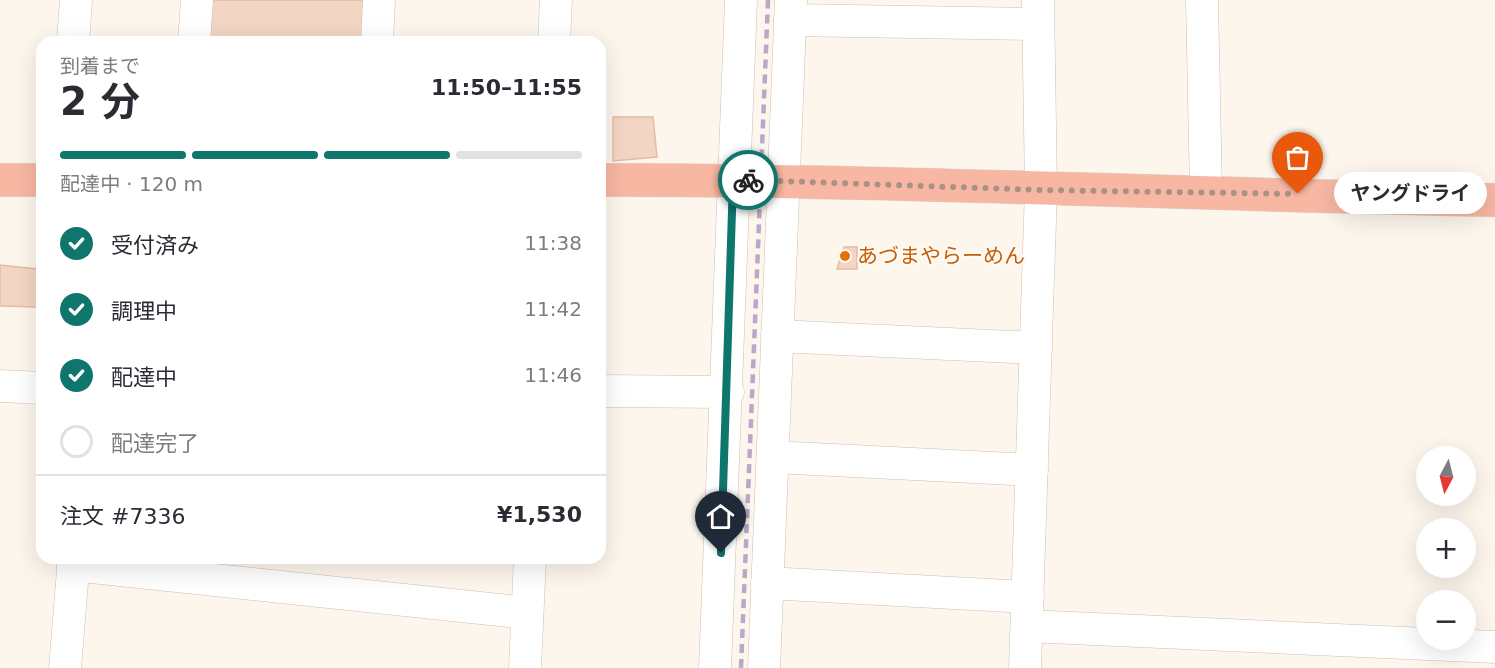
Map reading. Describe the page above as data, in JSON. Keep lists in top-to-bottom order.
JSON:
{
  "places": ["ヤングドライ", "あづまやらーめん"],
  "north": "bottom",
  "page": {
    "heading": ["2 分", "到着まで", "11:50–11:55"],
    "panel": ["注文 #7336", "¥1,530"],
    "bar": "配達中 · 120 m",
    "bubble": "ヤングドライ",
    "list": [
      ["受付済み", "11:38"],
      ["調理中", "11:42"],
      ["配達中", "11:46"],
      "配達完了"
    ],
    "map_buttons": ["+", "−"]
  }
}
